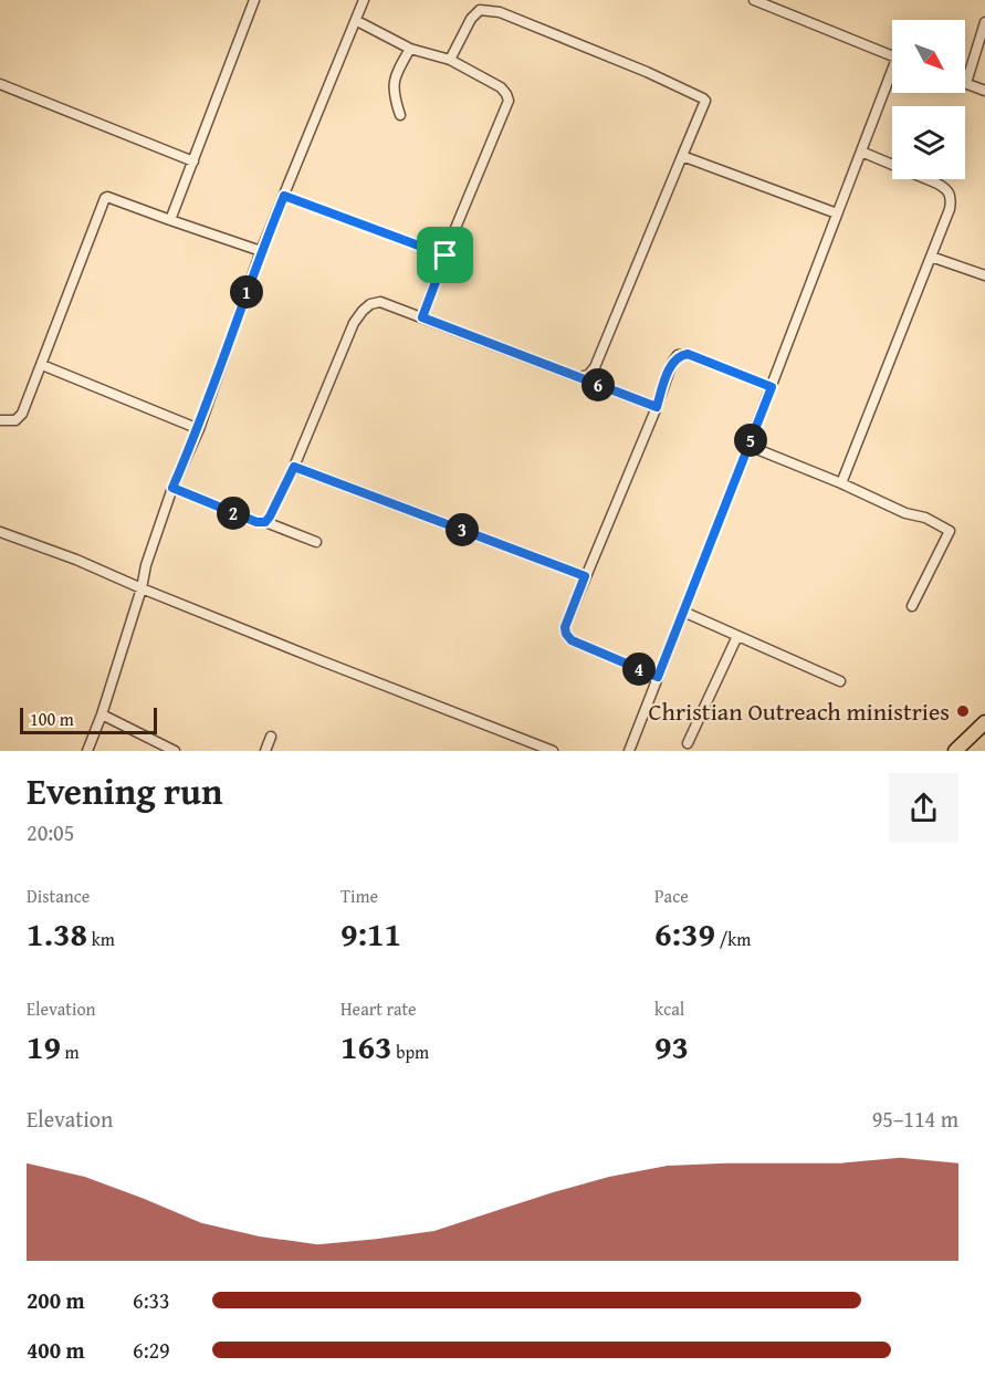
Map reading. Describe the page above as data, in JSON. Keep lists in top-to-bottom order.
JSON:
{
  "places": ["Christian Outreach ministries"],
  "scale_bar": "100 m",
  "north": "bottom right",
  "page": {
    "pins": [
      "1",
      "6",
      "5",
      "2",
      "3",
      "4"
    ],
    "scale": "100 m",
    "heading": ["Evening run", "20:05"],
    "stats": [
      ["Distance", "1.38 km"],
      ["Time", "9:11"],
      ["Pace", "6:39 /km"],
      ["Elevation", "19 m"],
      ["Heart rate", "163 bpm"],
      ["kcal", "93"]
    ],
    "chart": ["Elevation", "95–114 m"],
    "list": [
      {
        "name": "200 m",
        "note": "6:33"
      },
      {
        "name": "400 m",
        "note": "6:29"
      }
    ]
  }
}
